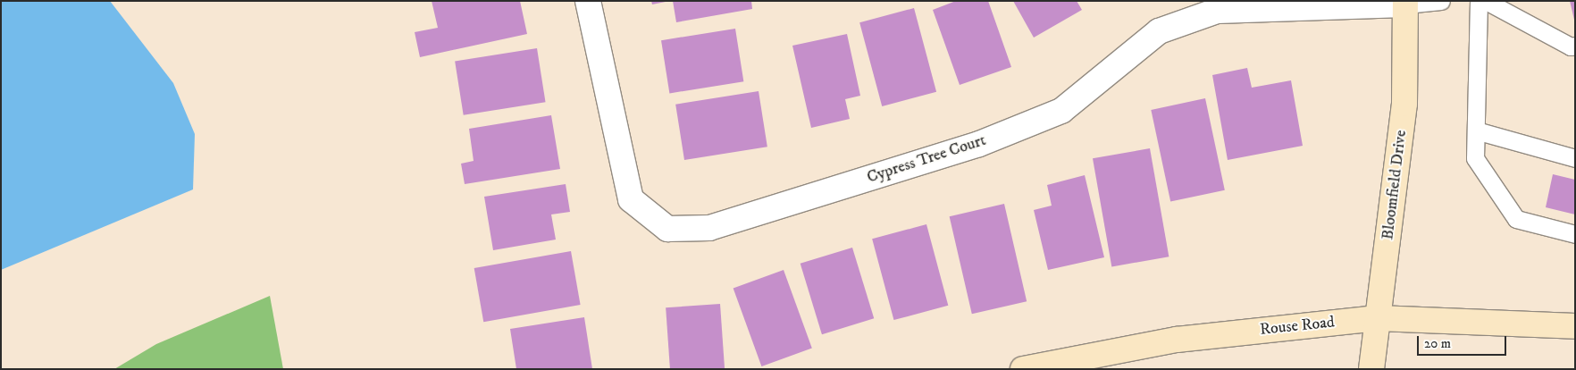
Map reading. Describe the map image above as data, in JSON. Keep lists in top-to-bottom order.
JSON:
{
  "streets": {
    "street": ["Cypress Tree Court", "Bloomfield Drive", "Rouse Road"]
  },
  "crossings": [
    ["Cypress Tree Court", "Bloomfield Drive"],
    ["Bloomfield Drive", "Rouse Road"]
  ],
  "scale_bar": "20 m"
}
